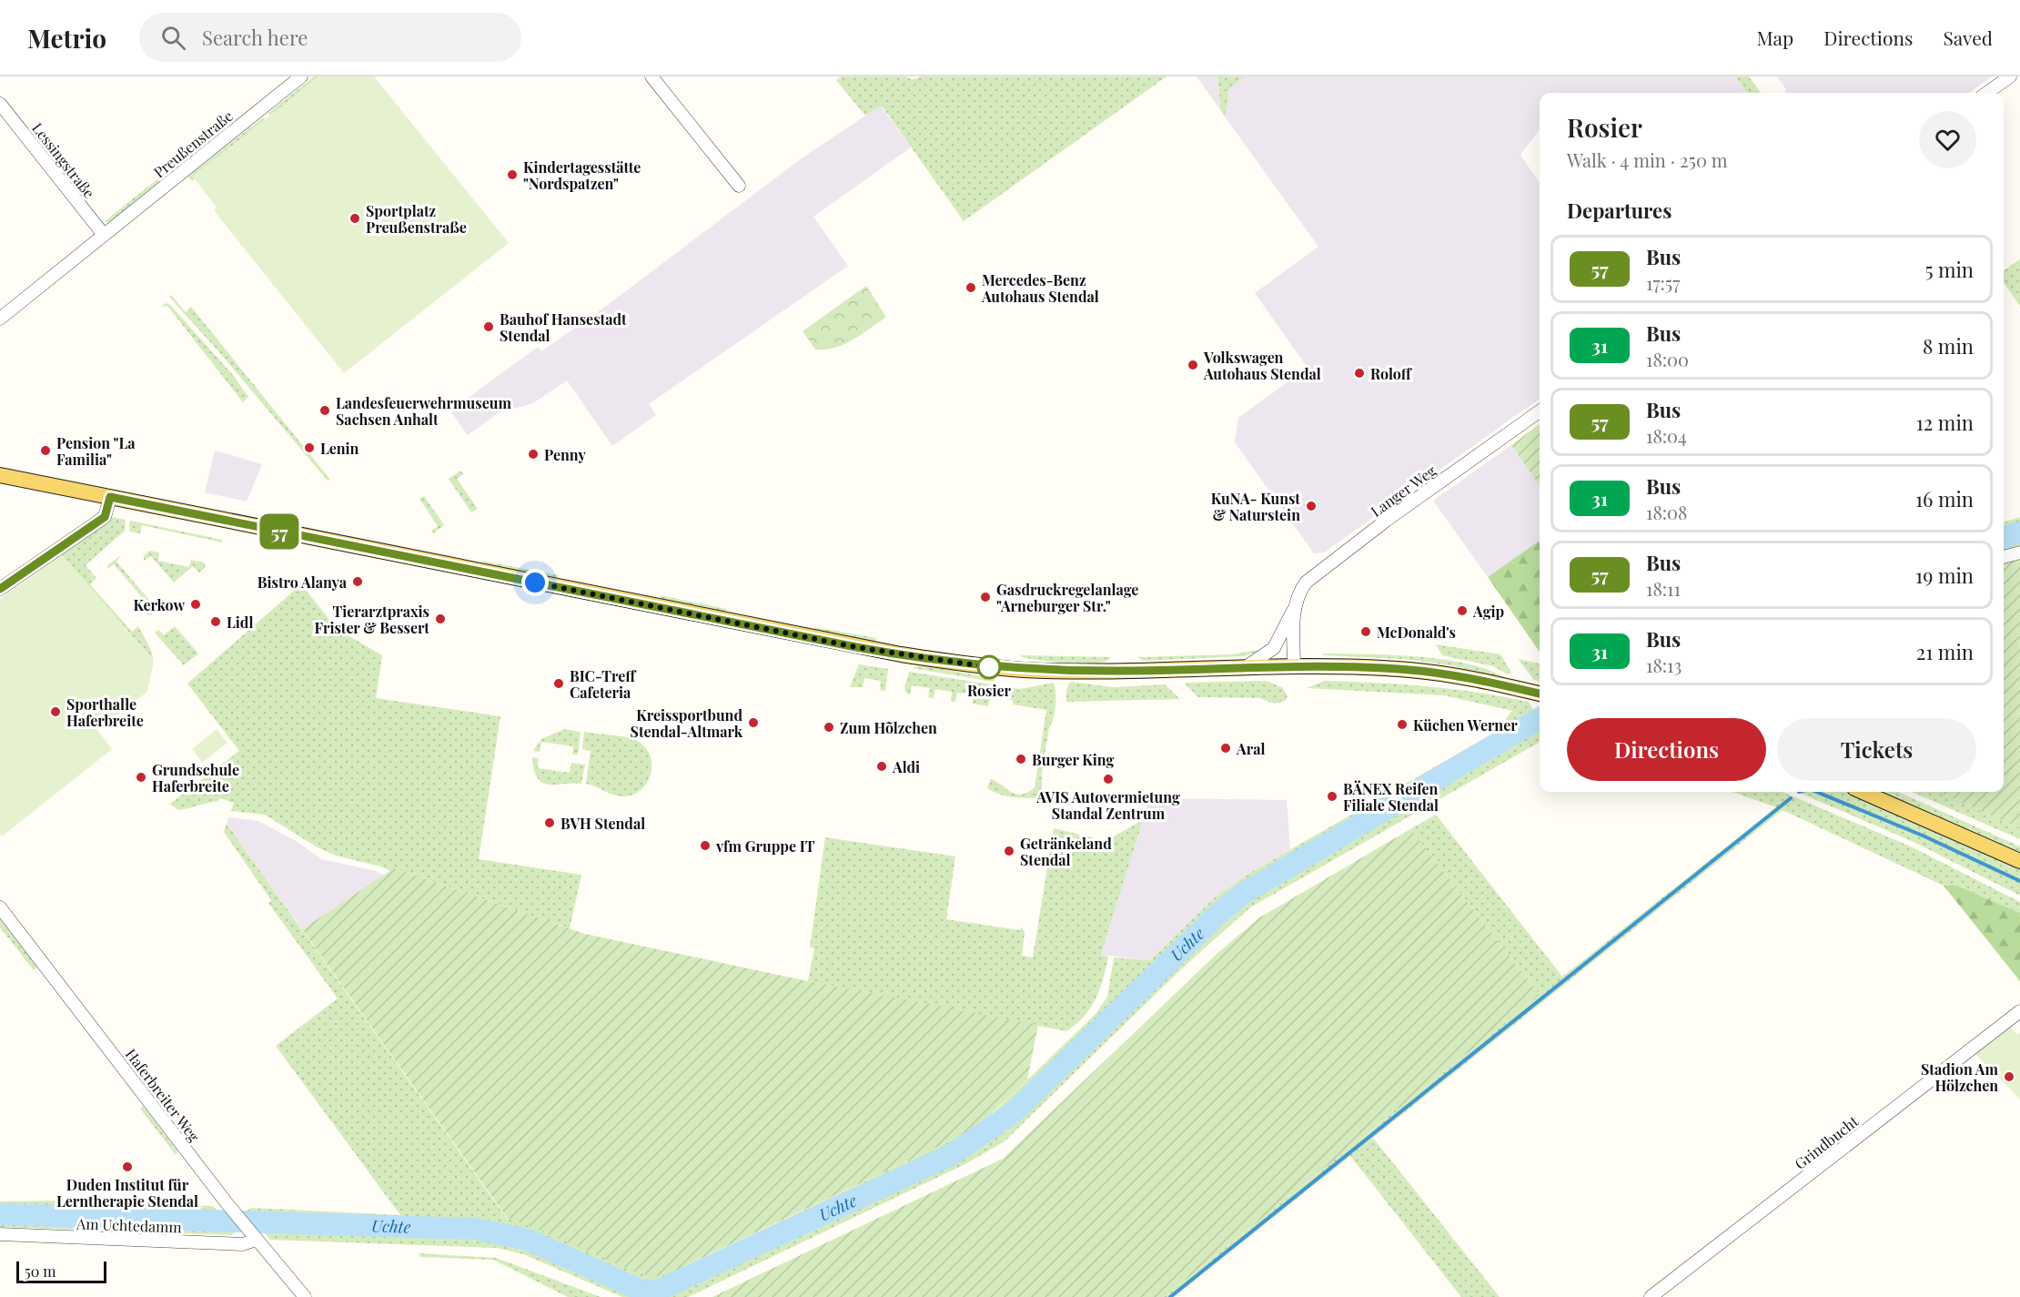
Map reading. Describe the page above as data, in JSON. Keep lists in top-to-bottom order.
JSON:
{
  "streets": {
    "street": [
      "Preußenstraße",
      "Lessingstraße",
      "Langer Weg",
      "Haferbreiter Weg",
      "Grindbucht",
      "Am Uchtedamm"
    ]
  },
  "crossings": [
    ["Preußenstraße", "Lessingstraße"],
    ["Haferbreiter Weg", "Am Uchtedamm"]
  ],
  "water": ["Uchte"],
  "places": [
    "Kindertagesstätte \"Nordspatzen\"",
    "Sportplatz Preußenstraße",
    "Mercedes-Benz Autohaus Stendal",
    "Bauhof Hansestadt Stendal",
    "Volkswagen Autohaus Stendal",
    "Roloff",
    "Landesfeuerwehrmuseum Sachsen Anhalt",
    "Lenin",
    "Pension \"La Familia\"",
    "Penny",
    "KuNA- Kunst & Naturstein",
    "Bistro Alanya",
    "Gasdruckregelanlage \"Arneburger Str.\"",
    "Kerkow",
    "Agip",
    "Tierarztpraxis Frister & Bessert",
    "Lidl",
    "McDonald's",
    "Rosier",
    "BIC-Treff Cafeteria",
    "Sporthalle Haferbreite",
    "Kreissportbund Stendal-Altmark",
    "Küchen Werner",
    "Zum Hõlzchen",
    "Aral",
    "Burger King",
    "Aldi",
    "Grundschule Haferbreite",
    "AVIS Autovermietung Standal Zentrum",
    "BÄNEX Reifen Filiale Stendal",
    "BVH Stendal",
    "vfm Gruppe IT",
    "Getränkeland Stendal",
    "Stadion Am Hölzchen",
    "Duden Institut für Lerntherapie Stendal"
  ],
  "lines": ["bus line 57"],
  "scale_bar": "50 m",
  "page": {
    "header": "Metrio",
    "search": "Search here",
    "nav": ["Map", "Directions", "Saved"],
    "on_map": "57",
    "heading": [
      ["Rosier", "Walk · 4 min · 250 m"],
      "Departures"
    ],
    "list": [
      {
        "mark": "57",
        "name": "Bus",
        "note": "17:57",
        "value": "5 min"
      },
      {
        "mark": "31",
        "name": "Bus",
        "note": "18:00",
        "value": "8 min"
      },
      {
        "mark": "57",
        "name": "Bus",
        "note": "18:04",
        "value": "12 min"
      },
      {
        "mark": "31",
        "name": "Bus",
        "note": "18:08",
        "value": "16 min"
      },
      {
        "mark": "57",
        "name": "Bus",
        "note": "18:11",
        "value": "19 min"
      },
      {
        "mark": "31",
        "name": "Bus",
        "note": "18:13",
        "value": "21 min"
      }
    ],
    "buttons": ["Directions", "Tickets"],
    "scale": "50 m"
  }
}
